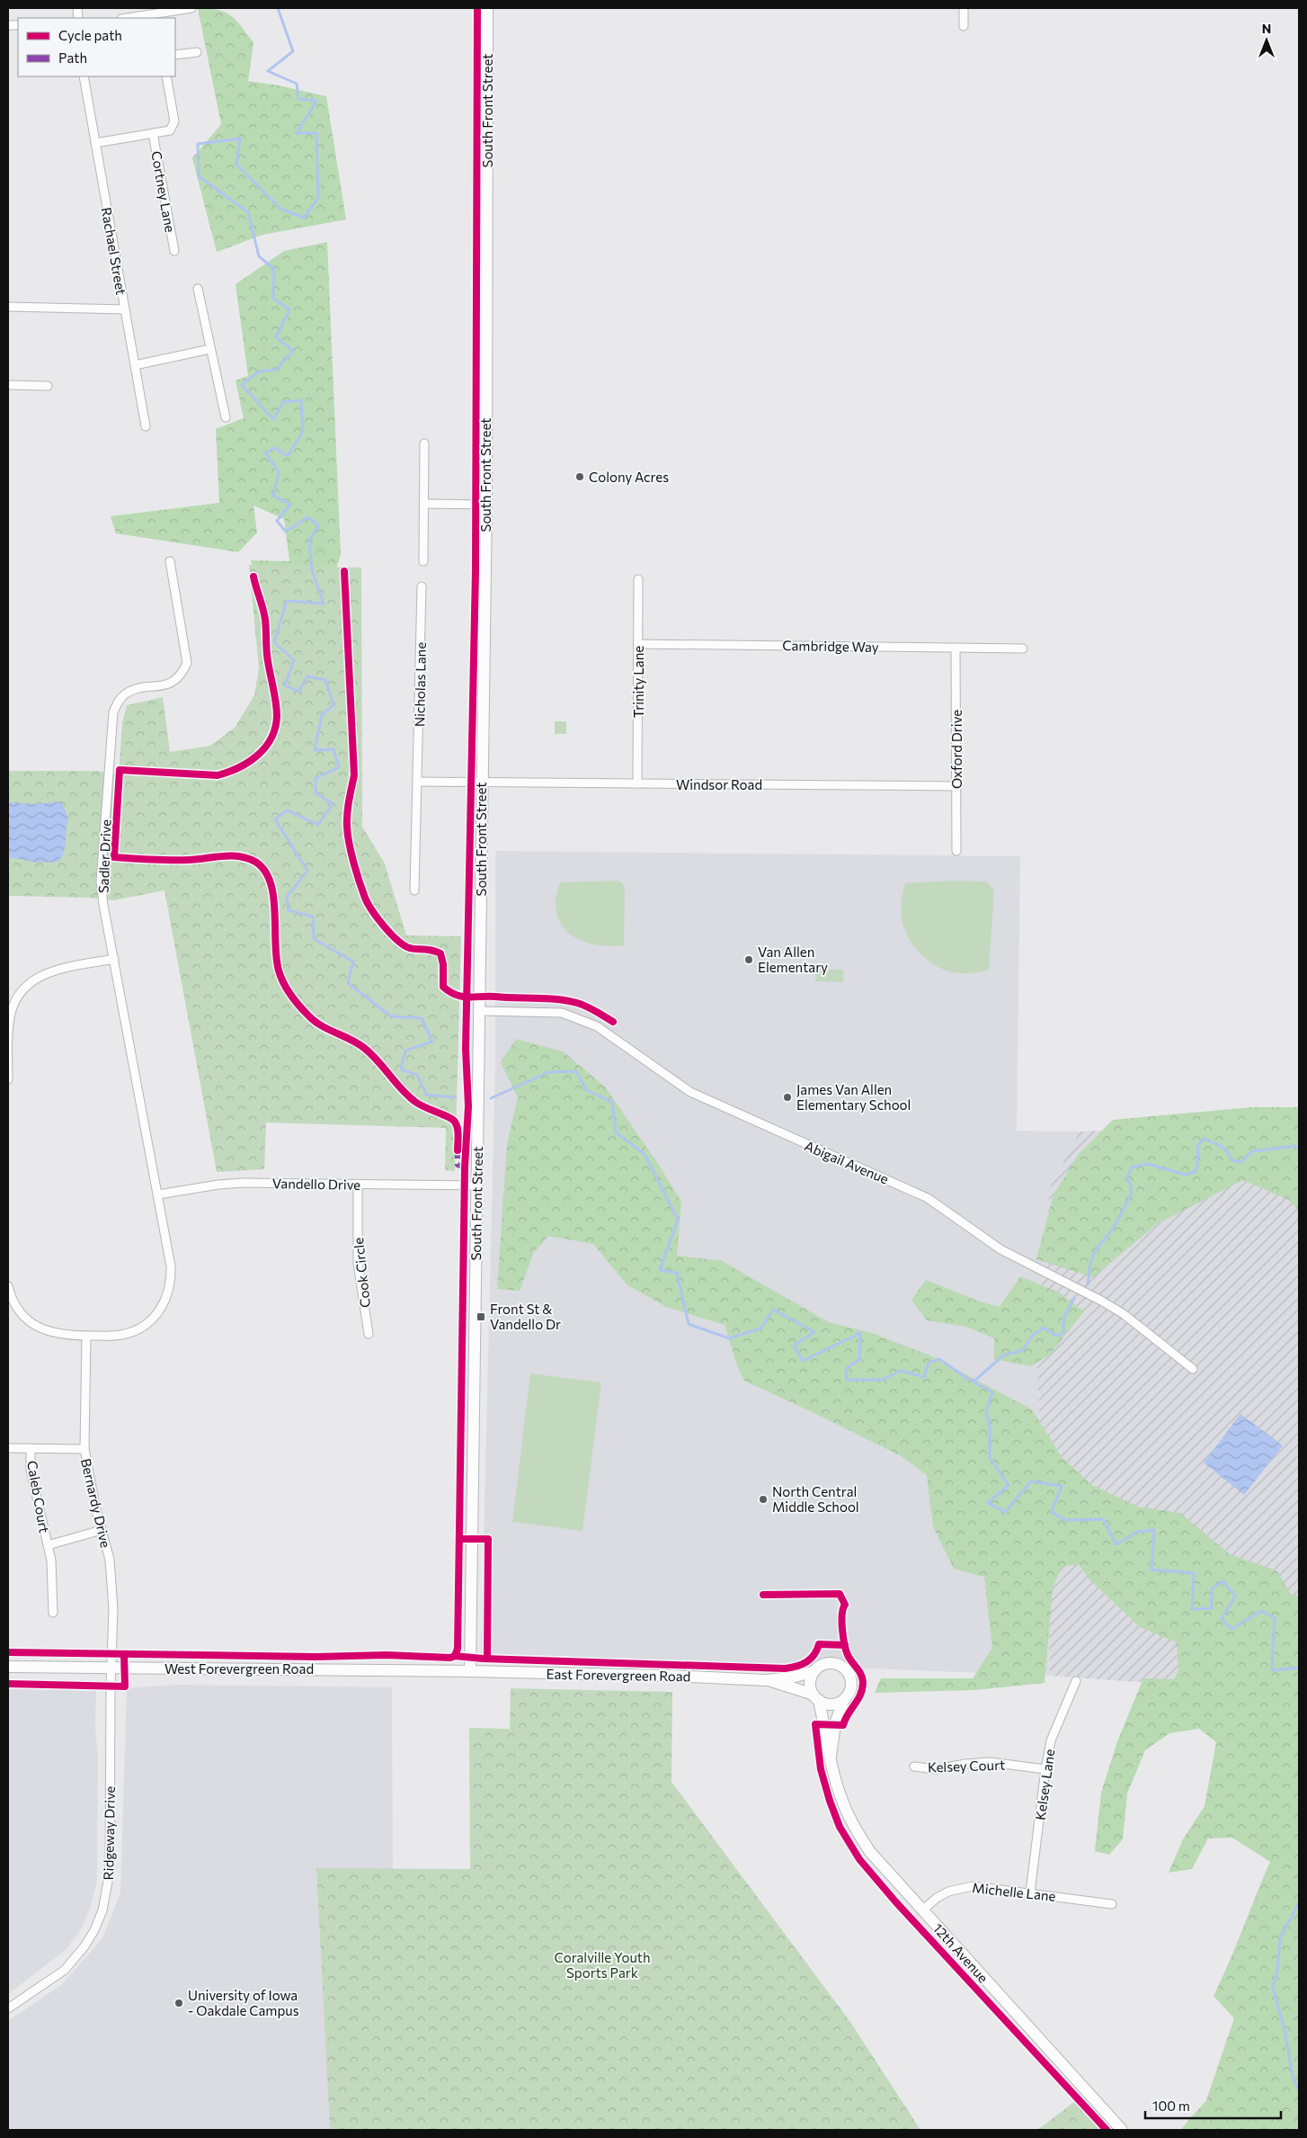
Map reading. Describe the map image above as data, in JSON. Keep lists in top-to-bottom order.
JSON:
{
  "streets": {
    "street": [
      "South Front Street",
      "Cortney Lane",
      "Rachael Street",
      "Cambridge Way",
      "Trinity Lane",
      "Nicholas Lane",
      "Oxford Drive",
      "Windsor Road",
      "Sadler Drive",
      "Abigail Avenue",
      "Vandello Drive",
      "Cook Circle",
      "Caleb Court",
      "Bernardy Drive",
      "West Forevergreen Road",
      "East Forevergreen Road",
      "Kelsey Court",
      "Kelsey Lane",
      "Ridgeway Drive",
      "Michelle Lane",
      "12th Avenue"
    ]
  },
  "crossings": [
    ["South Front Street", "Windsor Road"],
    ["South Front Street", "Abigail Avenue"],
    ["South Front Street", "Vandello Drive"],
    ["South Front Street", "West Forevergreen Road"],
    ["South Front Street", "East Forevergreen Road"],
    ["Cortney Lane", "Rachael Street"],
    ["Cambridge Way", "Trinity Lane"],
    ["Cambridge Way", "Oxford Drive"],
    ["Trinity Lane", "Windsor Road"],
    ["Oxford Drive", "Windsor Road"],
    ["Sadler Drive", "Vandello Drive"],
    ["Sadler Drive", "Bernardy Drive"],
    ["Vandello Drive", "Cook Circle"],
    ["Caleb Court", "Bernardy Drive"],
    ["Bernardy Drive", "West Forevergreen Road"],
    ["Bernardy Drive", "Ridgeway Drive"],
    ["West Forevergreen Road", "East Forevergreen Road"],
    ["West Forevergreen Road", "Ridgeway Drive"],
    ["East Forevergreen Road", "12th Avenue"],
    ["Kelsey Court", "Kelsey Lane"],
    ["Kelsey Lane", "Michelle Lane"],
    ["Michelle Lane", "12th Avenue"]
  ],
  "parks": ["Coralville Youth Sports Park"],
  "places": {
    "other": [
      "Colony Acres",
      "Van Allen Elementary",
      "James Van Allen Elementary School",
      "North Central Middle School",
      "University of Iowa - Oakdale Campus"
    ],
    "transit": ["Front St & Vandello Dr"]
  },
  "legend": ["Cycle path", "Path"],
  "scale_bar": "100 m",
  "north": "top"
}
